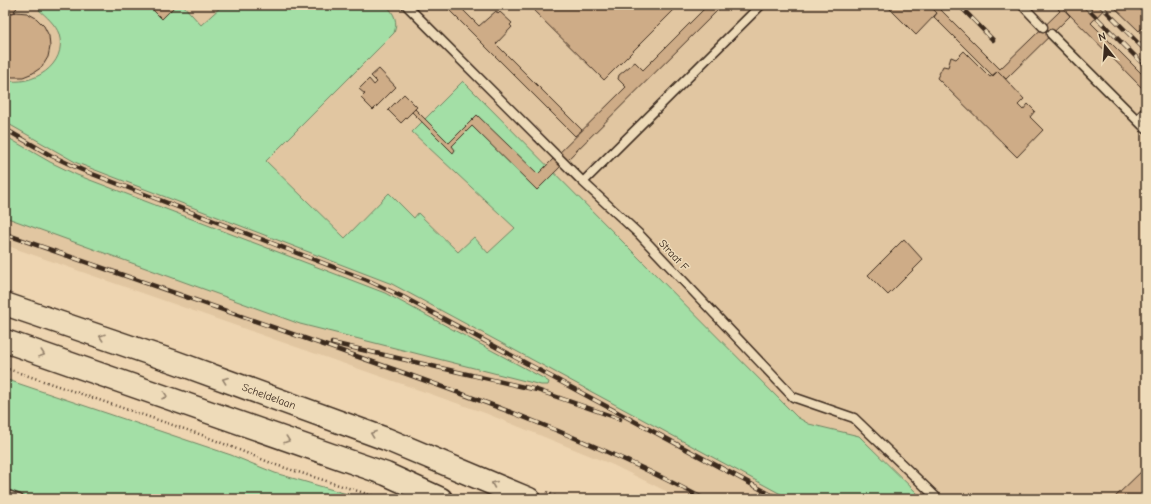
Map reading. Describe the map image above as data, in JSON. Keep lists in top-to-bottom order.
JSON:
{
  "streets": {
    "main road": ["Scheldelaan"],
    "lane": ["Straat F"]
  },
  "north": "top"
}
